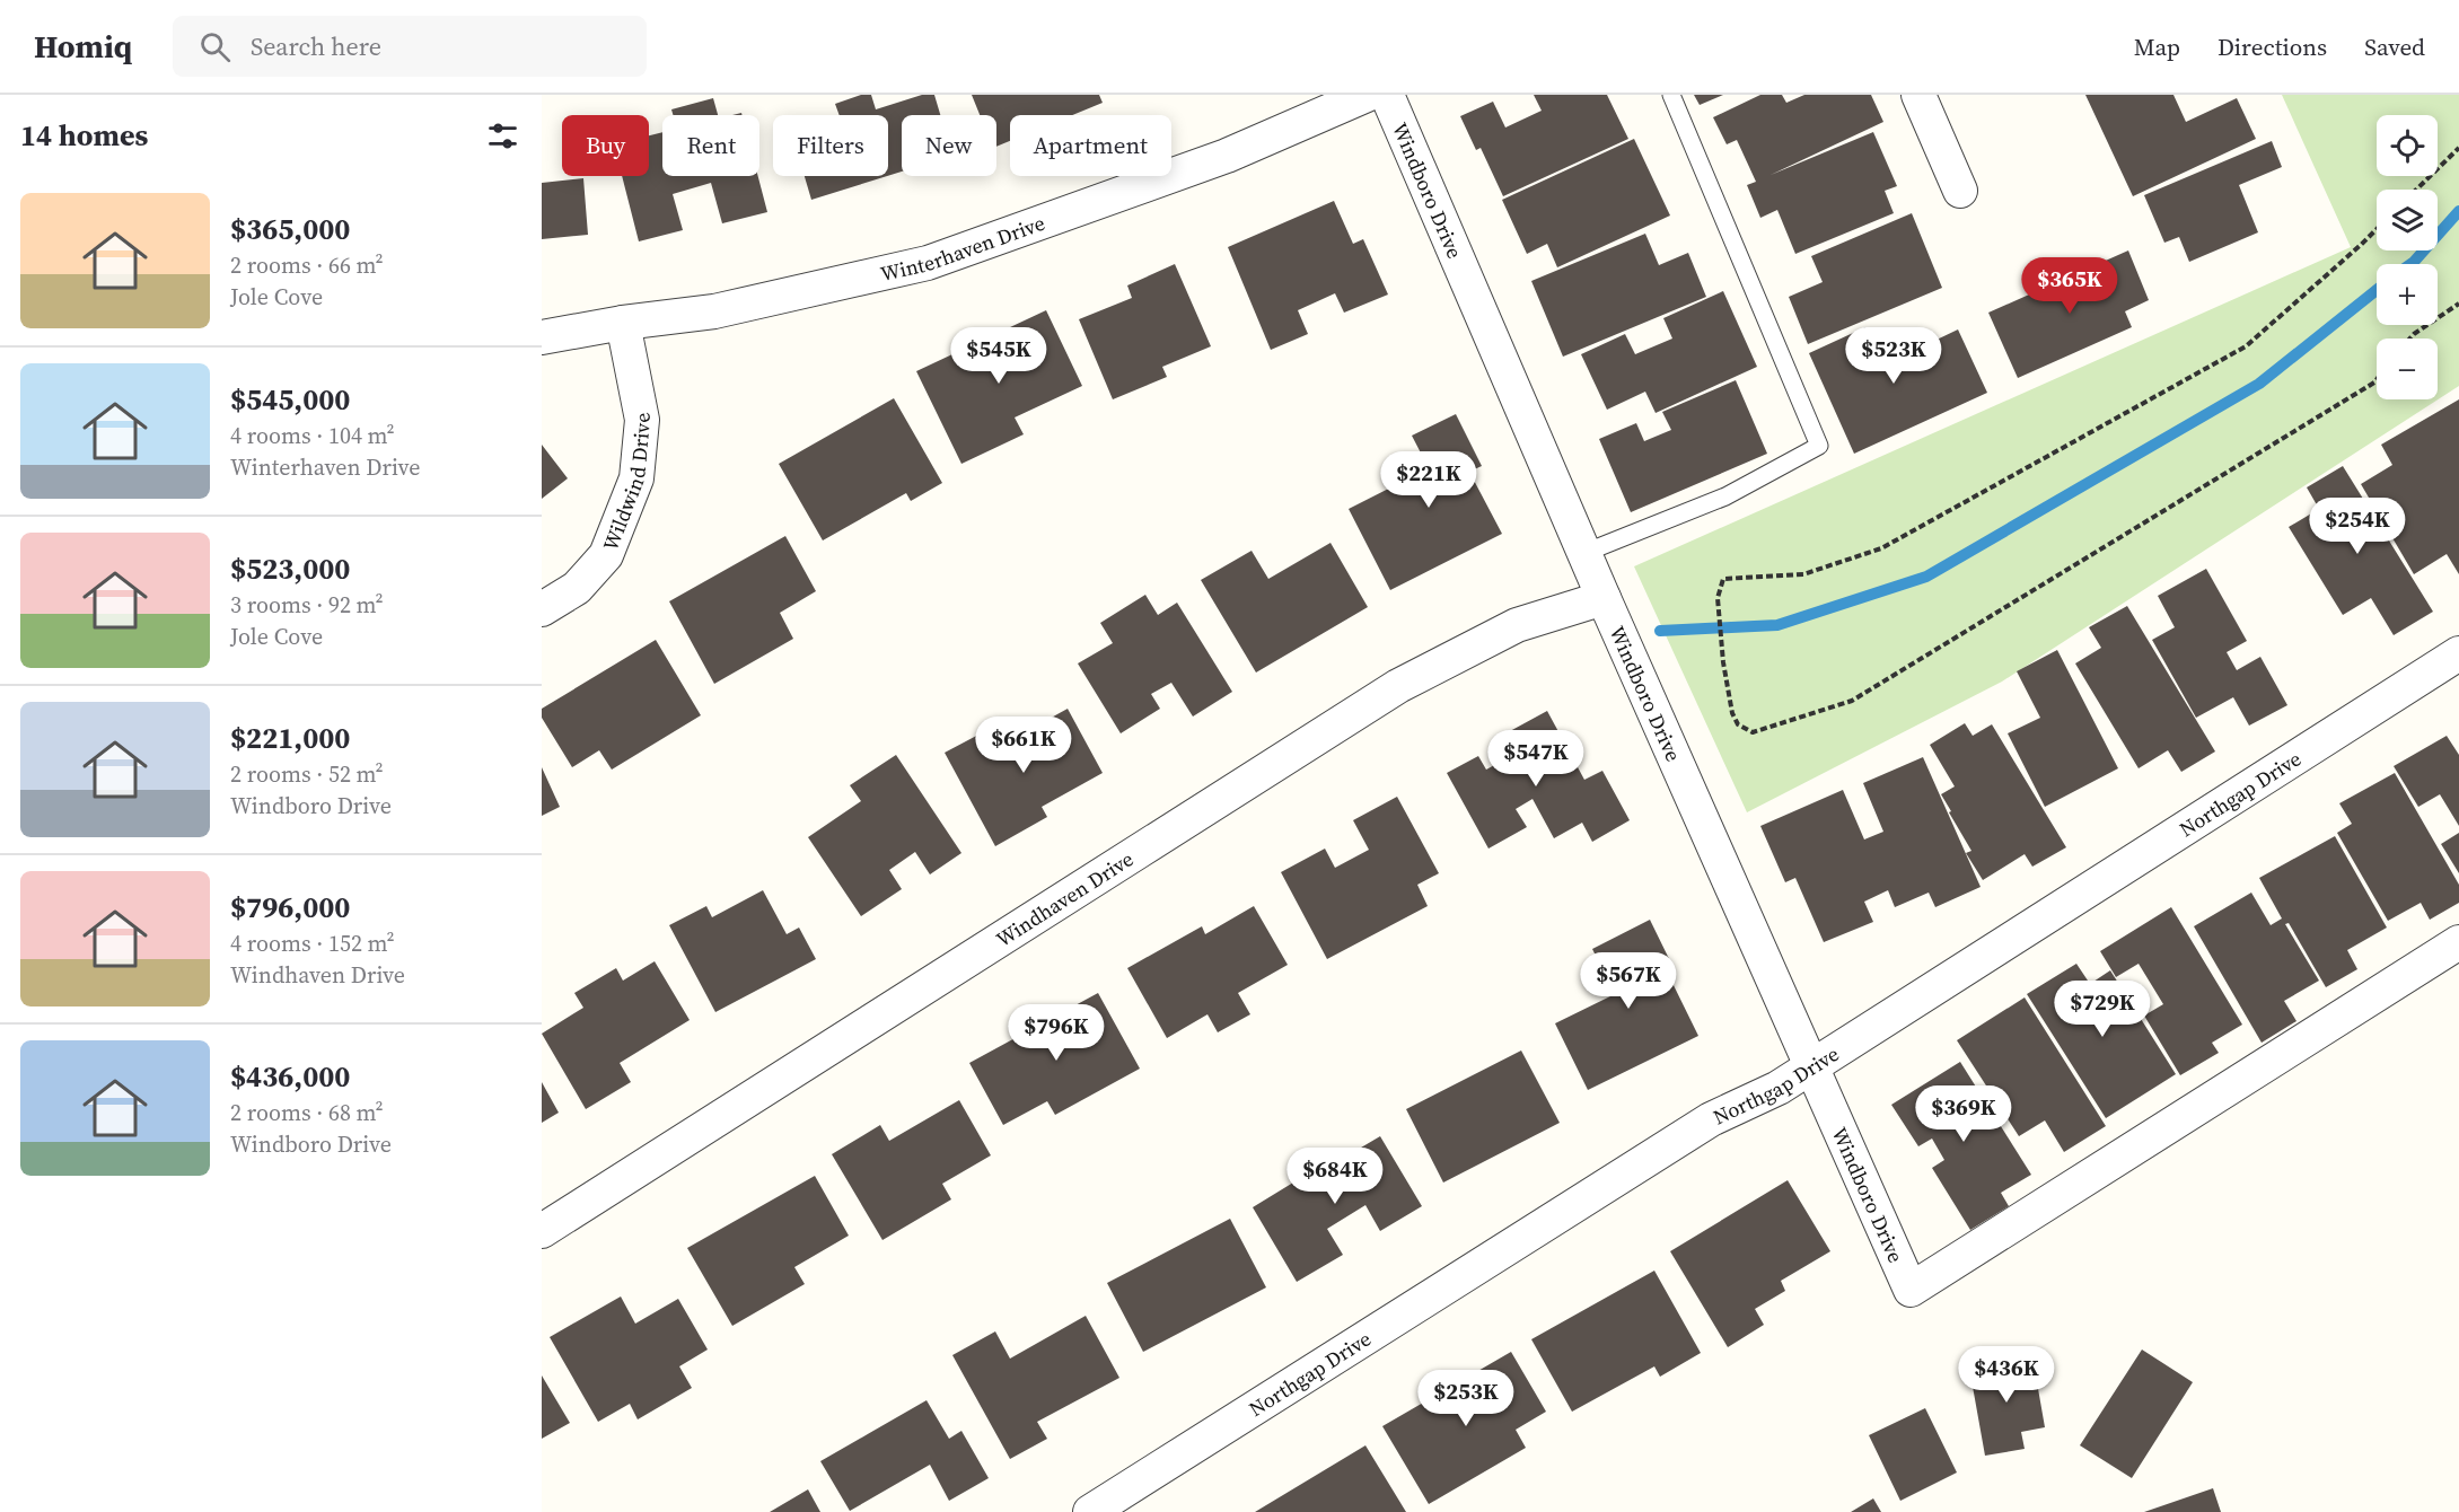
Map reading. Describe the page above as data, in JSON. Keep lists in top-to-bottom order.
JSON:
{
  "streets": {
    "street": [
      "Windboro Drive",
      "Winterhaven Drive",
      "Wildwind Drive",
      "Northgap Drive",
      "Windhaven Drive"
    ]
  },
  "crossings": [
    ["Windboro Drive", "Northgap Drive"],
    ["Windboro Drive", "Windhaven Drive"],
    ["Winterhaven Drive", "Wildwind Drive"]
  ],
  "page": {
    "header": "Homiq",
    "search": "Search here",
    "nav": ["Map", "Directions", "Saved"],
    "heading": "14 homes",
    "map_buttons": ["+", "−"],
    "chip": [
      "Buy",
      "Rent",
      "Filters",
      "New",
      "Apartment"
    ],
    "list": [
      {
        "name": "$365,000",
        "note": "2 rooms · 66 m² · Jole Cove"
      },
      {
        "name": "$545,000",
        "note": "4 rooms · 104 m² · Winterhaven Drive"
      },
      {
        "name": "$523,000",
        "note": "3 rooms · 92 m² · Jole Cove"
      },
      {
        "name": "$221,000",
        "note": "2 rooms · 52 m² · Windboro Drive"
      },
      {
        "name": "$796,000",
        "note": "4 rooms · 152 m² · Windhaven Drive"
      },
      {
        "name": "$436,000",
        "note": "2 rooms · 68 m² · Windboro Drive"
      }
    ],
    "price": [
      "$365K",
      "$545K",
      "$523K",
      "$221K",
      "$254K",
      "$661K",
      "$547K",
      "$567K",
      "$729K",
      "$796K",
      "$369K",
      "$684K",
      "$436K",
      "$253K"
    ]
  }
}
